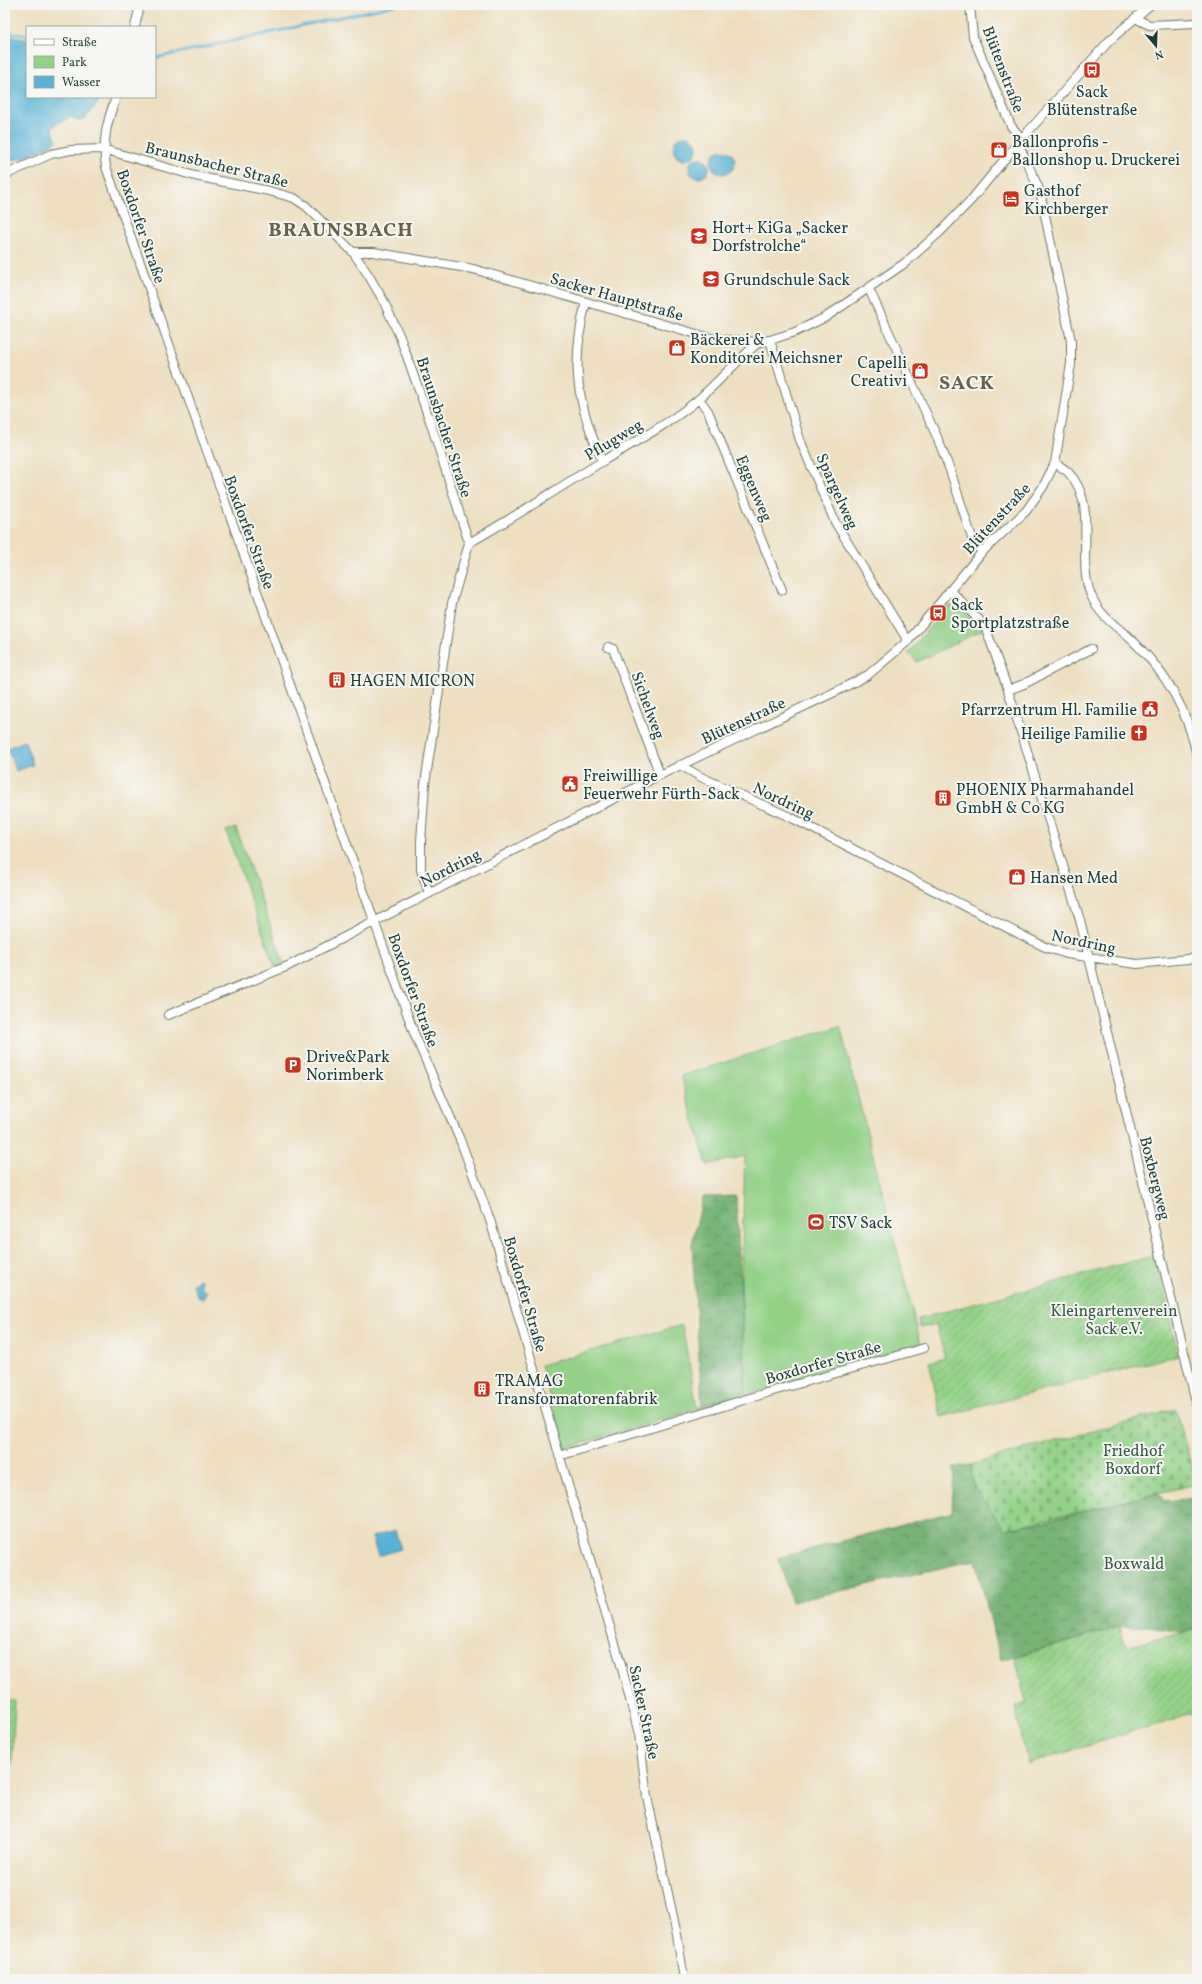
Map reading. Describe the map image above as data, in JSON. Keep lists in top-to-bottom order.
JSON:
{
  "streets": {
    "street": [
      "Blütenstraße",
      "Braunsbacher Straße",
      "Boxdorfer Straße",
      "Sacker Hauptstraße",
      "Pflugweg",
      "Eggenweg",
      "Spargelweg",
      "Sichelweg",
      "Nordring",
      "Boxbergweg",
      "Sacker Straße"
    ]
  },
  "crossings": [
    ["Blütenstraße", "Sacker Hauptstraße"],
    ["Blütenstraße", "Spargelweg"],
    ["Blütenstraße", "Nordring"],
    ["Blütenstraße", "Boxbergweg"],
    ["Braunsbacher Straße", "Boxdorfer Straße"],
    ["Braunsbacher Straße", "Sacker Hauptstraße"],
    ["Braunsbacher Straße", "Pflugweg"],
    ["Boxdorfer Straße", "Nordring"],
    ["Boxdorfer Straße", "Sacker Straße"],
    ["Sacker Hauptstraße", "Pflugweg"],
    ["Sacker Hauptstraße", "Spargelweg"],
    ["Pflugweg", "Eggenweg"],
    ["Sichelweg", "Nordring"],
    ["Nordring", "Boxbergweg"]
  ],
  "districts": ["BRAUNSBACH", "SACK"],
  "parks": ["Kleingartenverein Sack e.V.", "Friedhof Boxdorf", "Boxwald"],
  "places": {
    "bus stop": ["Sack Blütenstraße", "Sack Sportplatzstraße"],
    "shop": [
      "Ballonprofis - Ballonshop u. Druckerei",
      "Bäckerei & Konditorei Meichsner",
      "Capelli Creativi",
      "Hansen Med"
    ],
    "hotel": ["Gasthof Kirchberger"],
    "school or university": ["Hort+ KiGa „Sacker Dorfstrolche“", "Grundschule Sack"],
    "building": ["HAGEN MICRON", "PHOENIX Pharmahandel GmbH & Co KG", "TRAMAG Transformatorenfabrik"],
    "public building": ["Pfarrzentrum Hl. Familie", "Freiwillige Feuerwehr Fürth-Sack"],
    "church": ["Heilige Familie"],
    "parking": ["Drive&Park Norimberk"],
    "sports": ["TSV Sack"]
  },
  "legend": ["Straße", "Park", "Wasser"],
  "north": "bottom"
}
